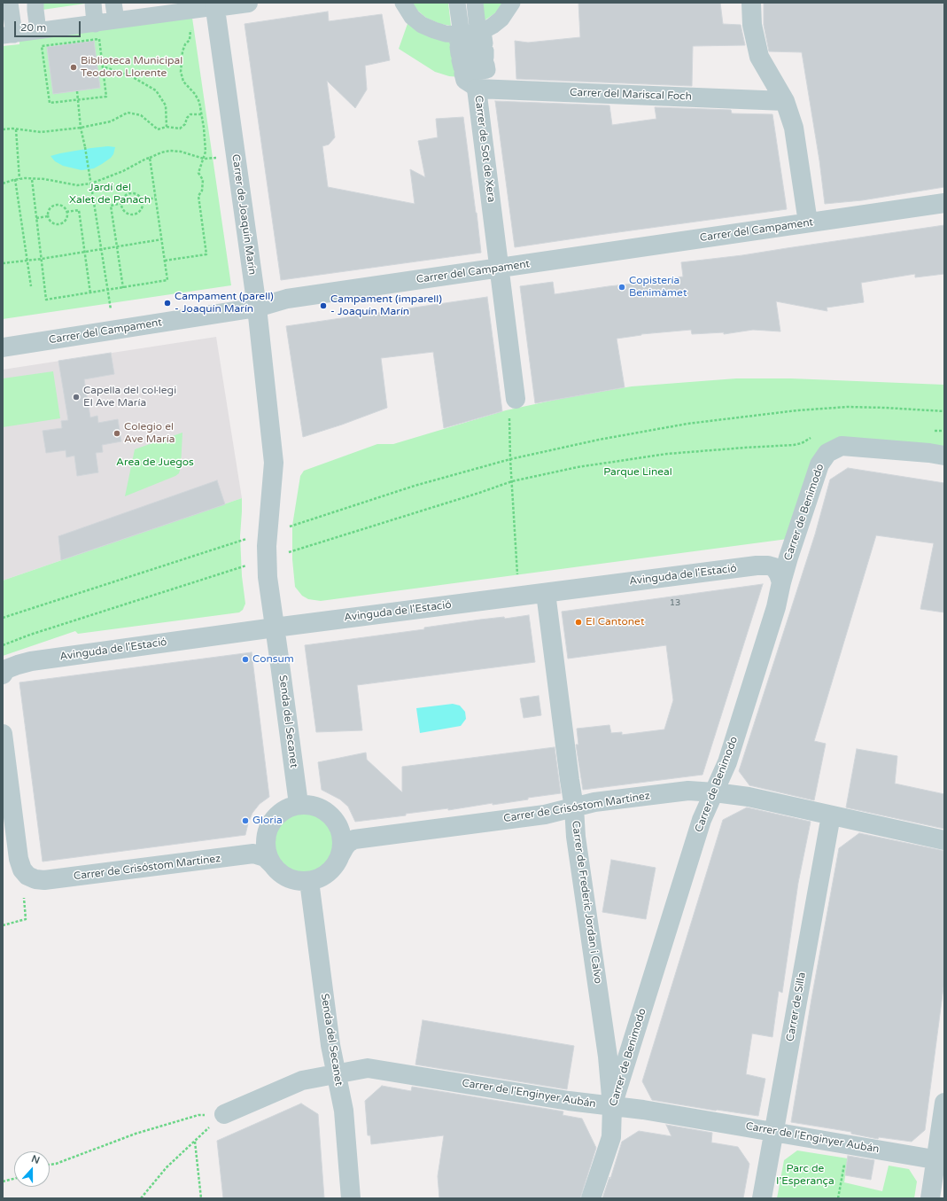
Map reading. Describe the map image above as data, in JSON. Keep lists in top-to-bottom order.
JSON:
{
  "streets": {
    "street": [
      "Carrer del Mariscal Foch",
      "Carrer de Sot de Xera",
      "Carrer de Joaquín Marín",
      "Carrer del Campament",
      "Carrer de Benimodo",
      "Avinguda de l'Estació",
      "Senda del Secanet",
      "Carrer de Crisóstom Martínez",
      "Carrer de Frederic Jordan i Calvo",
      "Carrer de Silla",
      "Carrer de l'Enginyer Aubán"
    ]
  },
  "crossings": [
    ["Carrer del Mariscal Foch", "Carrer de Sot de Xera"],
    ["Carrer de Sot de Xera", "Carrer del Campament"],
    ["Carrer de Joaquín Marín", "Carrer del Campament"],
    ["Carrer de Joaquín Marín", "Senda del Secanet"],
    ["Carrer de Benimodo", "Avinguda de l'Estació"],
    ["Carrer de Benimodo", "Carrer de Crisóstom Martínez"],
    ["Carrer de Benimodo", "Carrer de Frederic Jordan i Calvo"],
    ["Carrer de Benimodo", "Carrer de l'Enginyer Aubán"],
    ["Avinguda de l'Estació", "Senda del Secanet"],
    ["Avinguda de l'Estació", "Carrer de Frederic Jordan i Calvo"],
    ["Senda del Secanet", "Carrer de Crisóstom Martínez"],
    ["Senda del Secanet", "Carrer de l'Enginyer Aubán"],
    ["Carrer de Crisóstom Martínez", "Carrer de Frederic Jordan i Calvo"],
    ["Carrer de Crisóstom Martínez", "Carrer de Silla"],
    ["Carrer de Frederic Jordan i Calvo", "Carrer de l'Enginyer Aubán"],
    ["Carrer de Silla", "Carrer de l'Enginyer Aubán"]
  ],
  "parks": [
    "Jardí del Xalet de Panach",
    "Area de Juegos",
    "Parque Lineal",
    "Parc de l’Esperança"
  ],
  "places": [
    "Biblioteca Municipal Teodoro Llorente",
    "Copistería Benimàmet",
    "Campament (parell) - Joaquín Marín",
    "Campament (imparell) - Joaquín Marín",
    "Capella del col·legi El Ave María",
    "Colegio el Ave María",
    "El Cantonet",
    "Consum",
    "Gloria"
  ],
  "house_numbers": ["13"],
  "scale_bar": "20 m",
  "north": "top"
}
